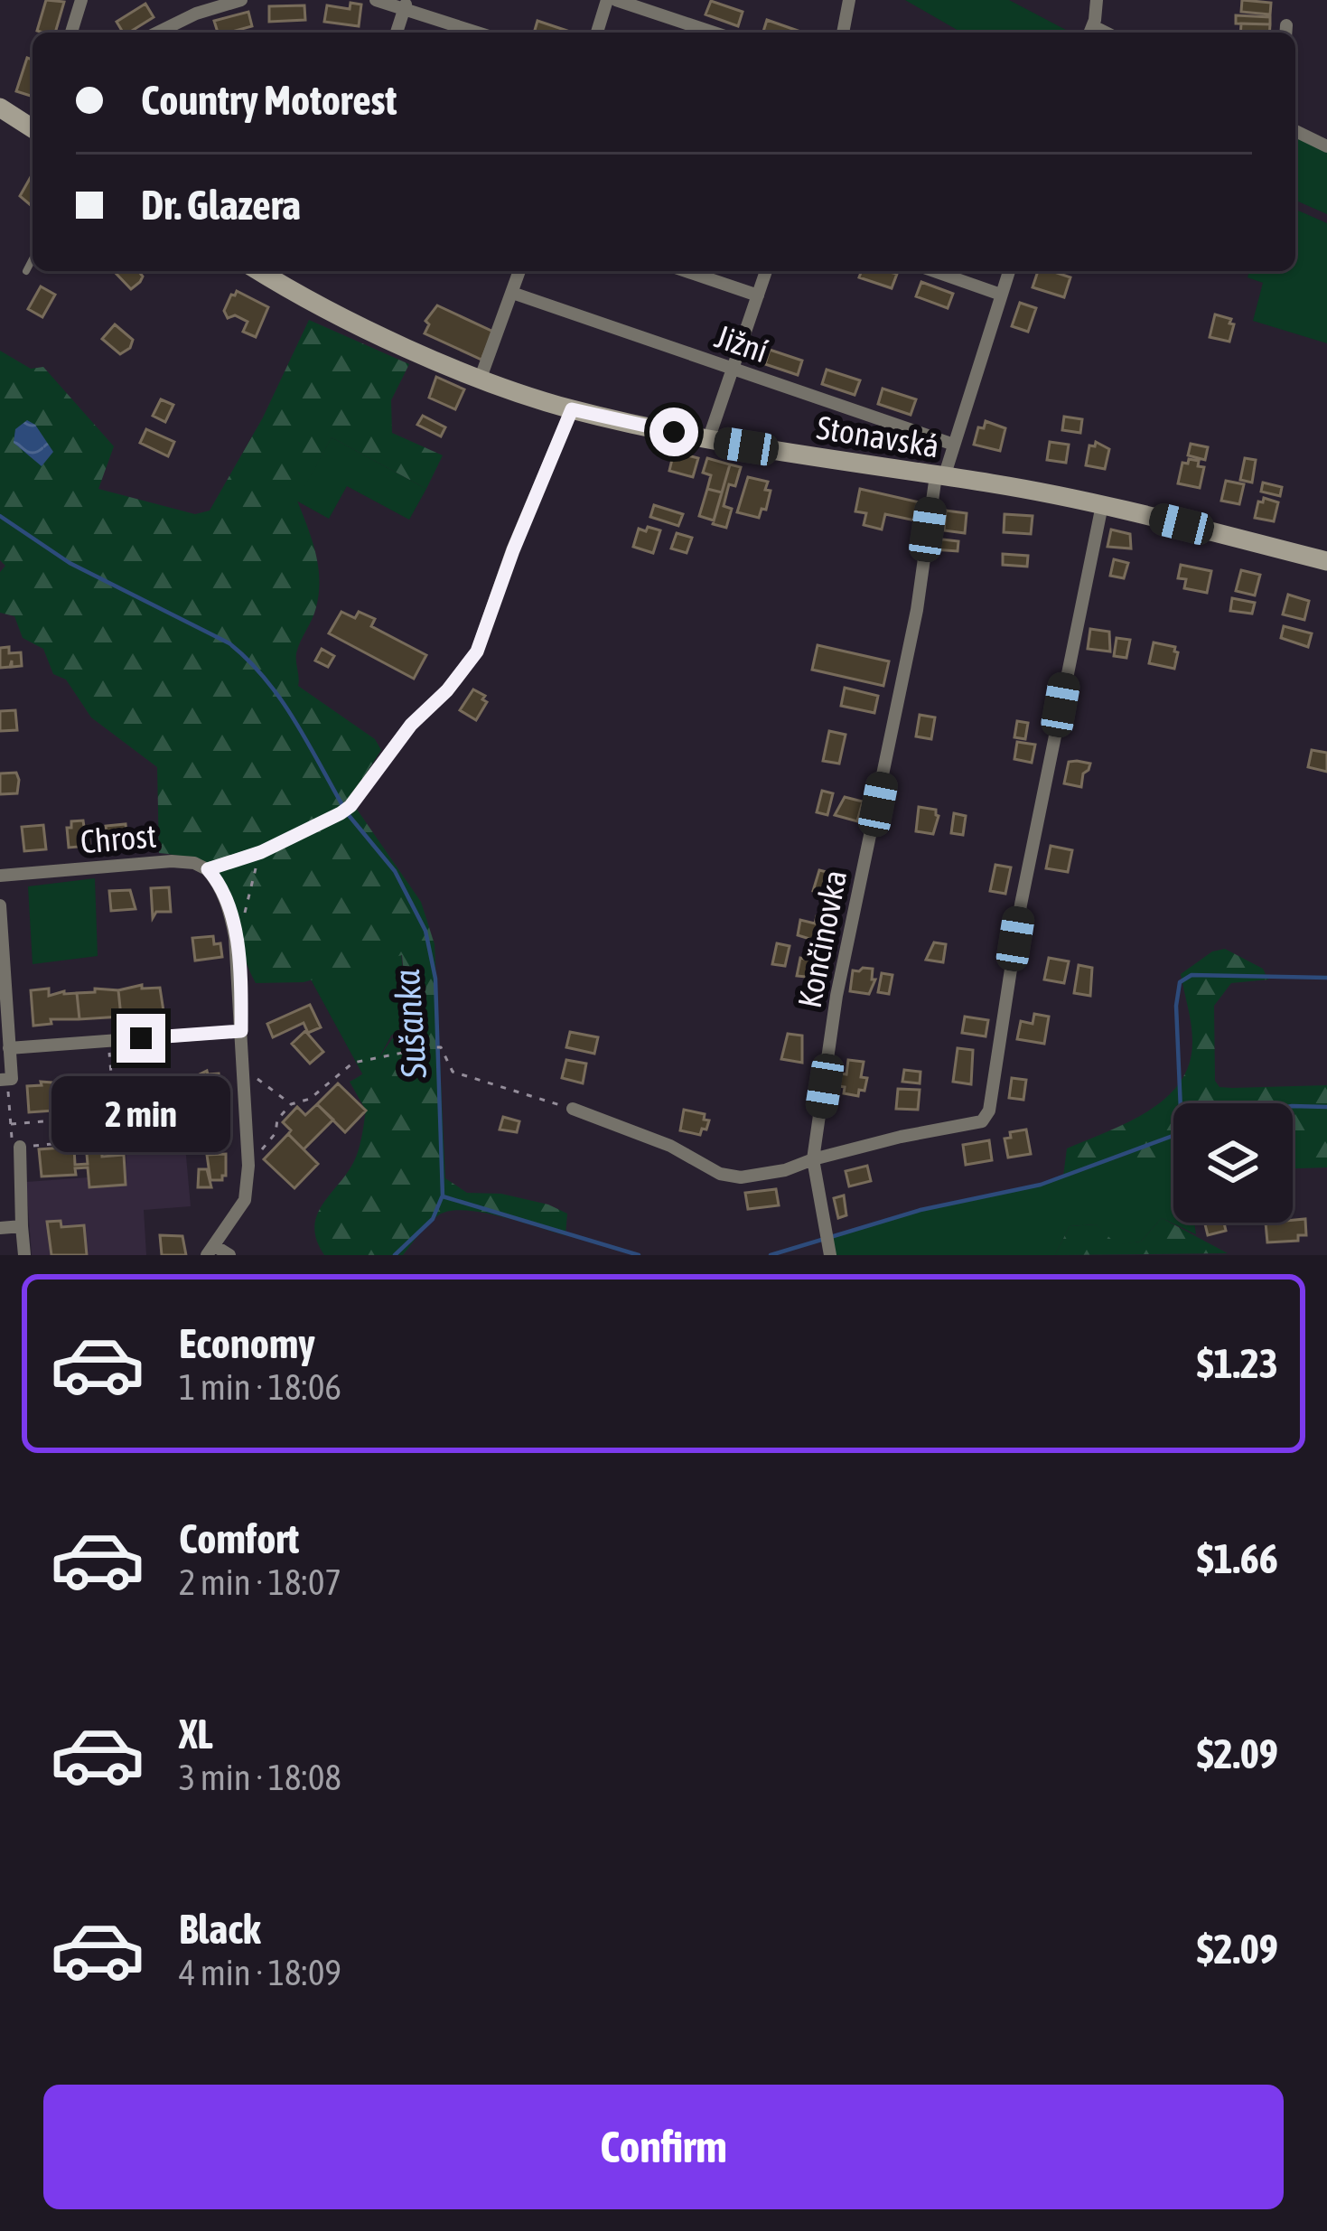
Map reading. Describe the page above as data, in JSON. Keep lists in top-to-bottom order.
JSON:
{
  "streets": {
    "main road": ["Stonavská"],
    "street": ["Jižní", "Chrost", "Končinovka"]
  },
  "crossings": [
    ["Jižní", "Končinovka"],
    ["Stonavská", "Chrost"],
    ["Stonavská", "Končinovka"]
  ],
  "water": ["Sušanka"],
  "page": {
    "banner": ["Country Motorest", "Dr. Glazera"],
    "bubble": "2 min",
    "list": [
      {
        "name": "Economy",
        "note": "1 min · 18:06",
        "value": "$1.23"
      },
      {
        "name": "Comfort",
        "note": "2 min · 18:07",
        "value": "$1.66"
      },
      {
        "name": "XL",
        "note": "3 min · 18:08",
        "value": "$2.09"
      },
      {
        "name": "Black",
        "note": "4 min · 18:09",
        "value": "$2.09"
      }
    ],
    "buttons": "Confirm"
  }
}
